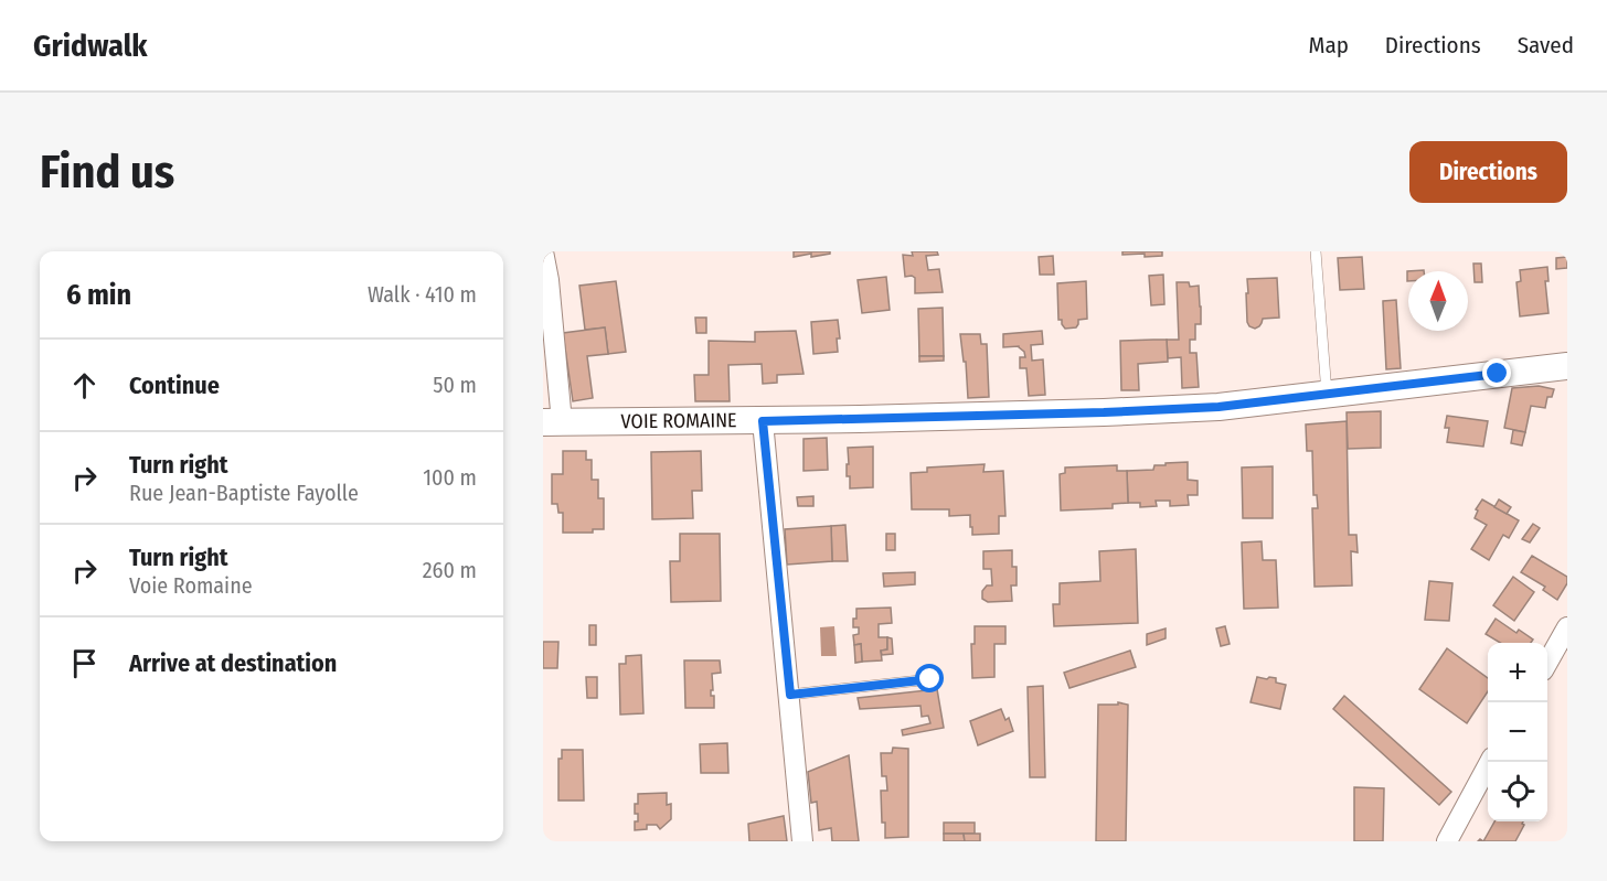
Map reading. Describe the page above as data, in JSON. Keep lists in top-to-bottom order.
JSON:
{
  "streets": {
    "street": ["VOIE ROMAINE"]
  },
  "north": "top",
  "page": {
    "header": "Gridwalk",
    "nav": ["Map", "Directions", "Saved"],
    "buttons": "Directions",
    "title": "Find us",
    "heading": ["6 min", "Walk · 410 m"],
    "list": [
      ["Continue", "50 m"],
      ["Turn right", "Rue Jean-Baptiste Fayolle", "100 m"],
      ["Turn right", "Voie Romaine", "260 m"],
      "Arrive at destination"
    ],
    "map_buttons": ["+", "−"]
  }
}
